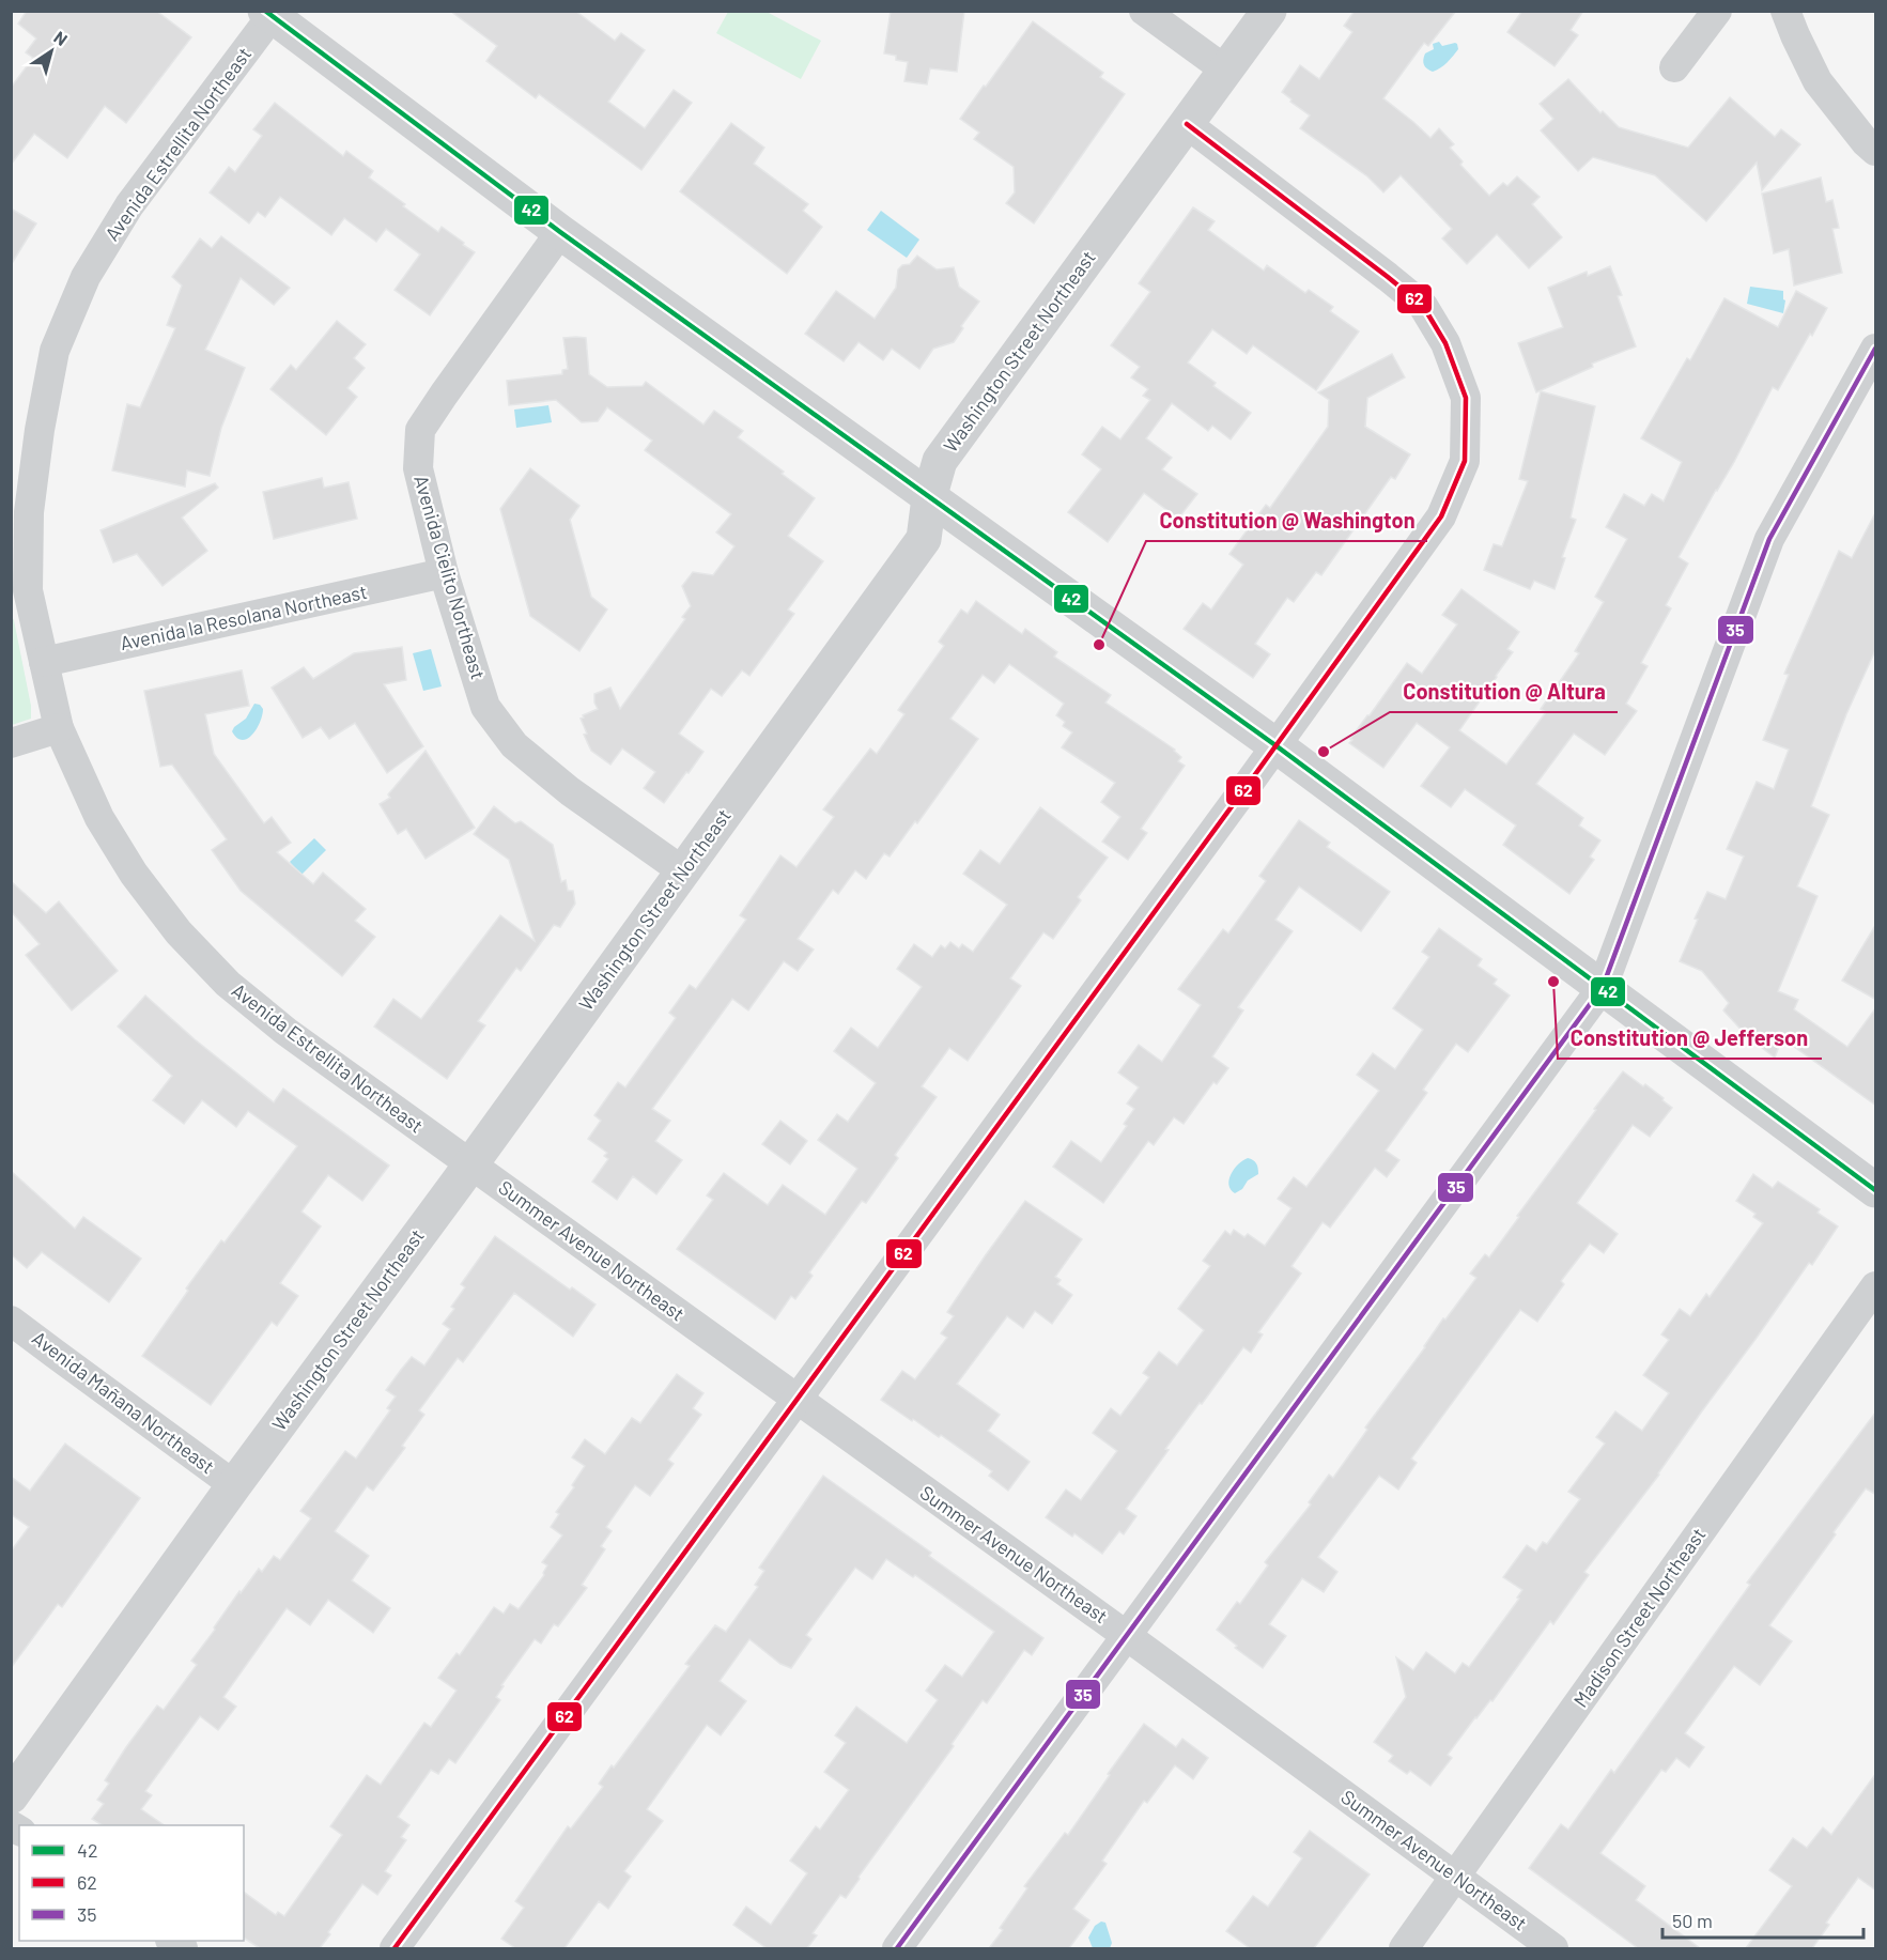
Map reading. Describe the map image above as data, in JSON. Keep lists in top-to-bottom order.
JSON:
{
  "streets": {
    "street": [
      "Avenida Estrellita Northeast",
      "Washington Street Northeast",
      "Avenida Cielito Northeast",
      "Avenida la Resolana Northeast",
      "Summer Avenue Northeast",
      "Avenida Mañana Northeast",
      "Madison Street Northeast"
    ]
  },
  "crossings": [
    ["Avenida Estrellita Northeast", "Washington Street Northeast"],
    ["Avenida Estrellita Northeast", "Avenida la Resolana Northeast"],
    ["Avenida Estrellita Northeast", "Summer Avenue Northeast"],
    ["Washington Street Northeast", "Avenida Cielito Northeast"],
    ["Washington Street Northeast", "Summer Avenue Northeast"],
    ["Washington Street Northeast", "Avenida Mañana Northeast"],
    ["Avenida Cielito Northeast", "Avenida la Resolana Northeast"],
    ["Summer Avenue Northeast", "Madison Street Northeast"]
  ],
  "places": ["Constitution @ Washington", "Constitution @ Altura", "Constitution @ Jefferson"],
  "lines": ["transit line 42", "transit line 62", "transit line 35"],
  "legend": ["42", "62", "35"],
  "scale_bar": "50 m",
  "north": "top right"
}
